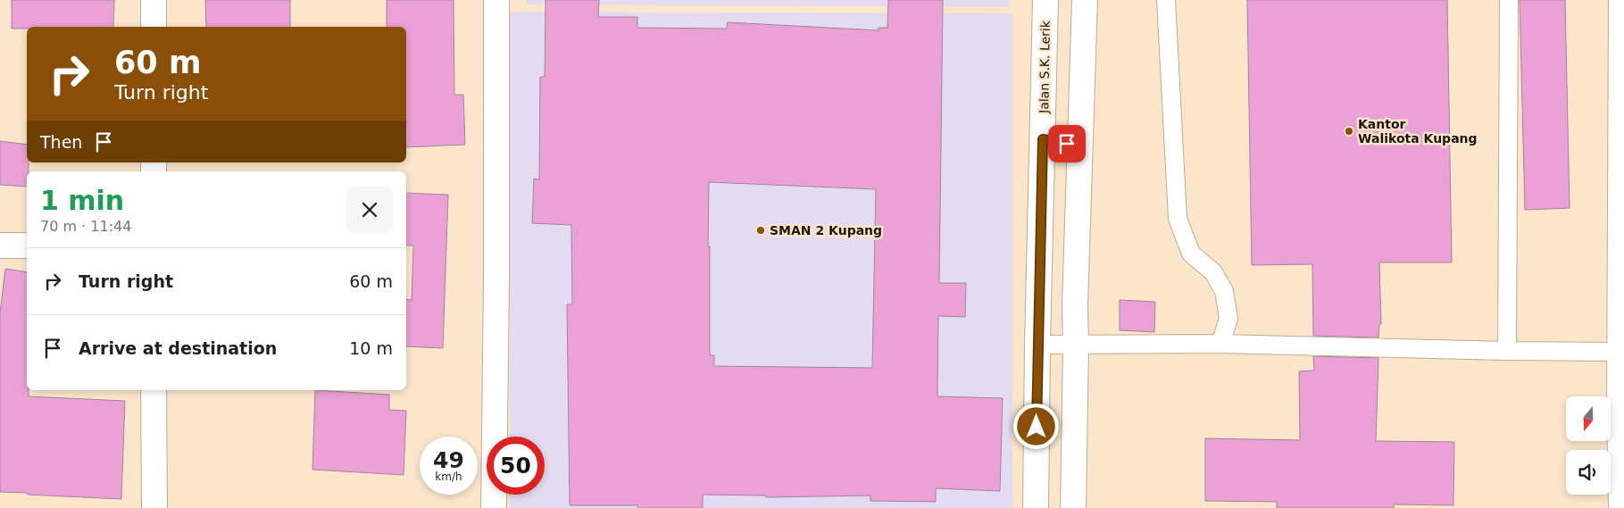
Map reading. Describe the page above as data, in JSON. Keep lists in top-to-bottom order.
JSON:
{
  "streets": {
    "main road": ["Jalan S.K. Lerik"]
  },
  "places": ["Kantor Walikota Kupang", "SMAN 2 Kupang"],
  "north": "bottom",
  "page": {
    "turn": ["60 m", "Turn right"],
    "then": "Then",
    "heading": ["1 min", "70 m · 11:44"],
    "list": [
      {
        "name": "Turn right",
        "value": "60 m"
      },
      {
        "name": "Arrive at destination",
        "value": "10 m"
      }
    ],
    "speed": "49 km/h",
    "limit": "50"
  }
}
